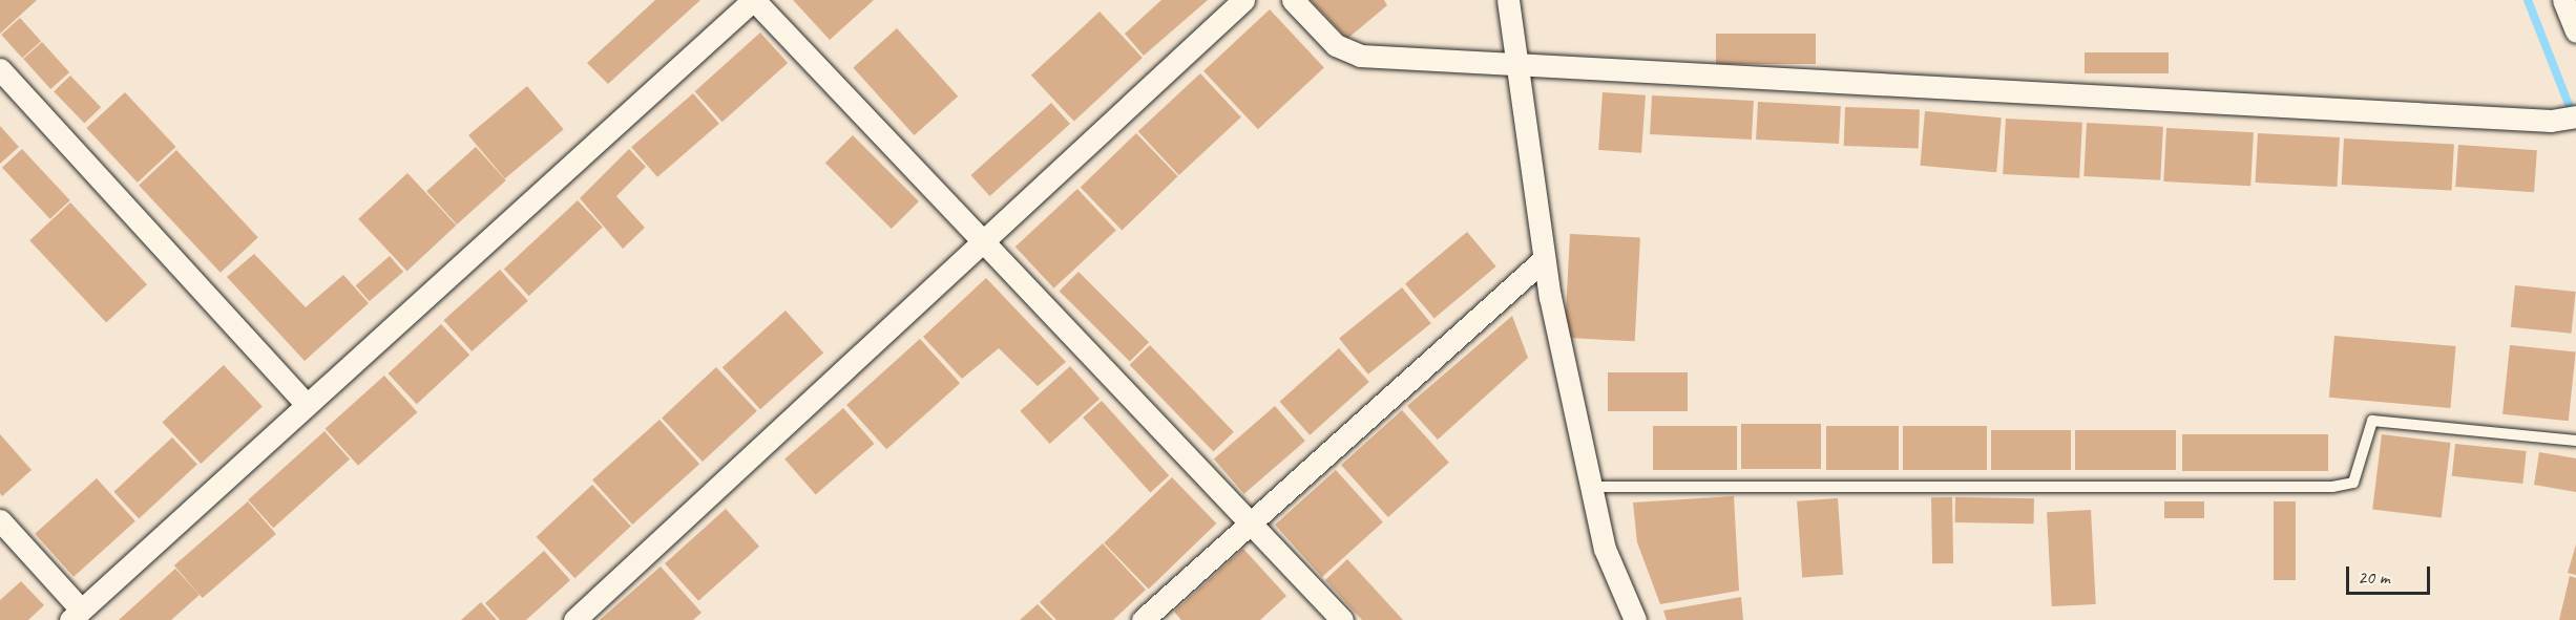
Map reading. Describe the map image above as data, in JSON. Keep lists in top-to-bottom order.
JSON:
{
  "scale_bar": "20 m"
}
